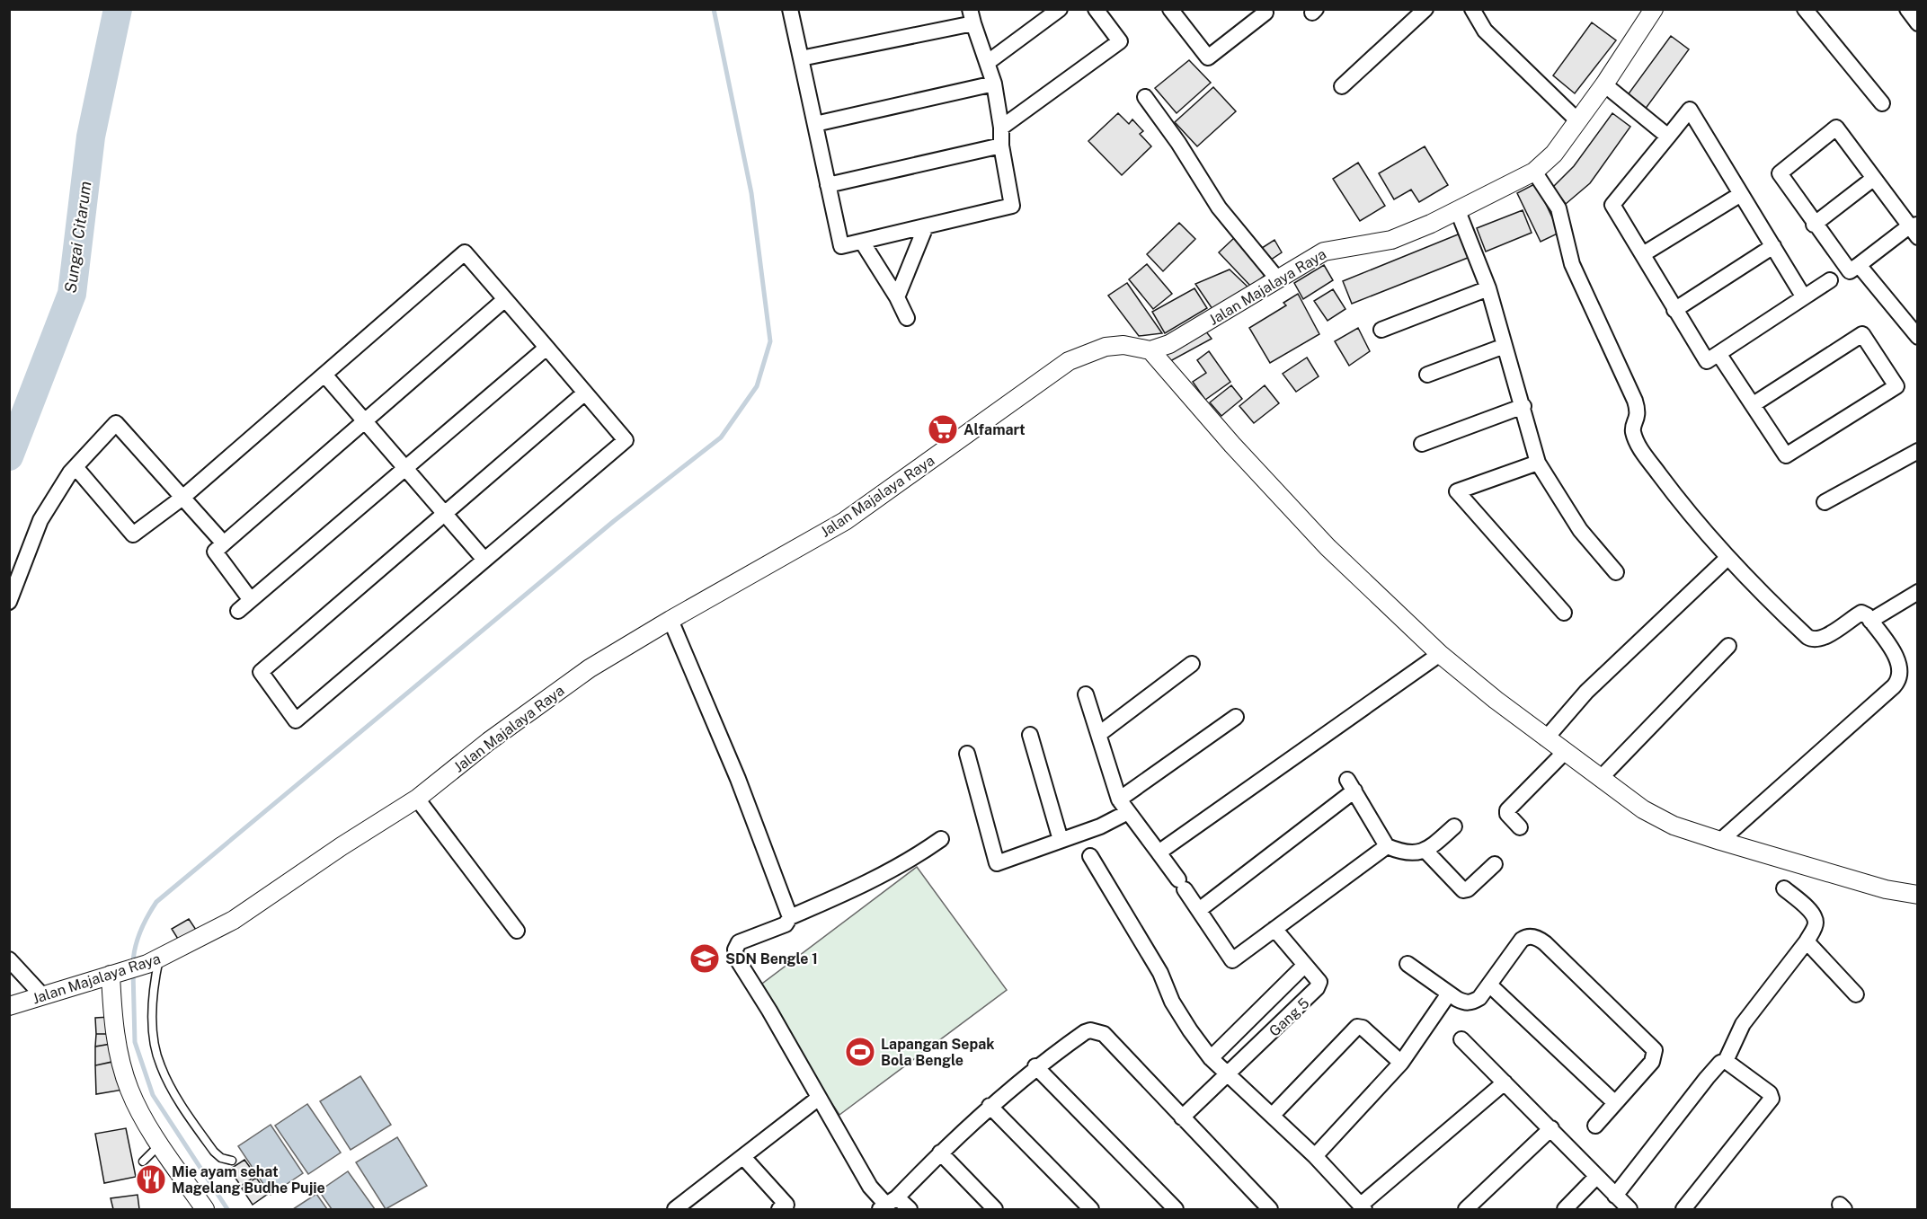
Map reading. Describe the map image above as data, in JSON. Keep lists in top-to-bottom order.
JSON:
{
  "streets": {
    "street": ["Jalan Majalaya Raya", "Gang 5"]
  },
  "water": ["Sungai Citarum"],
  "places": {
    "supermarket": ["Alfamart"],
    "school or university": ["SDN Bengle 1"],
    "sports": ["Lapangan Sepak Bola Bengle"],
    "restaurant": ["Mie ayam sehat Magelang Budhe Pujie"]
  }
}
